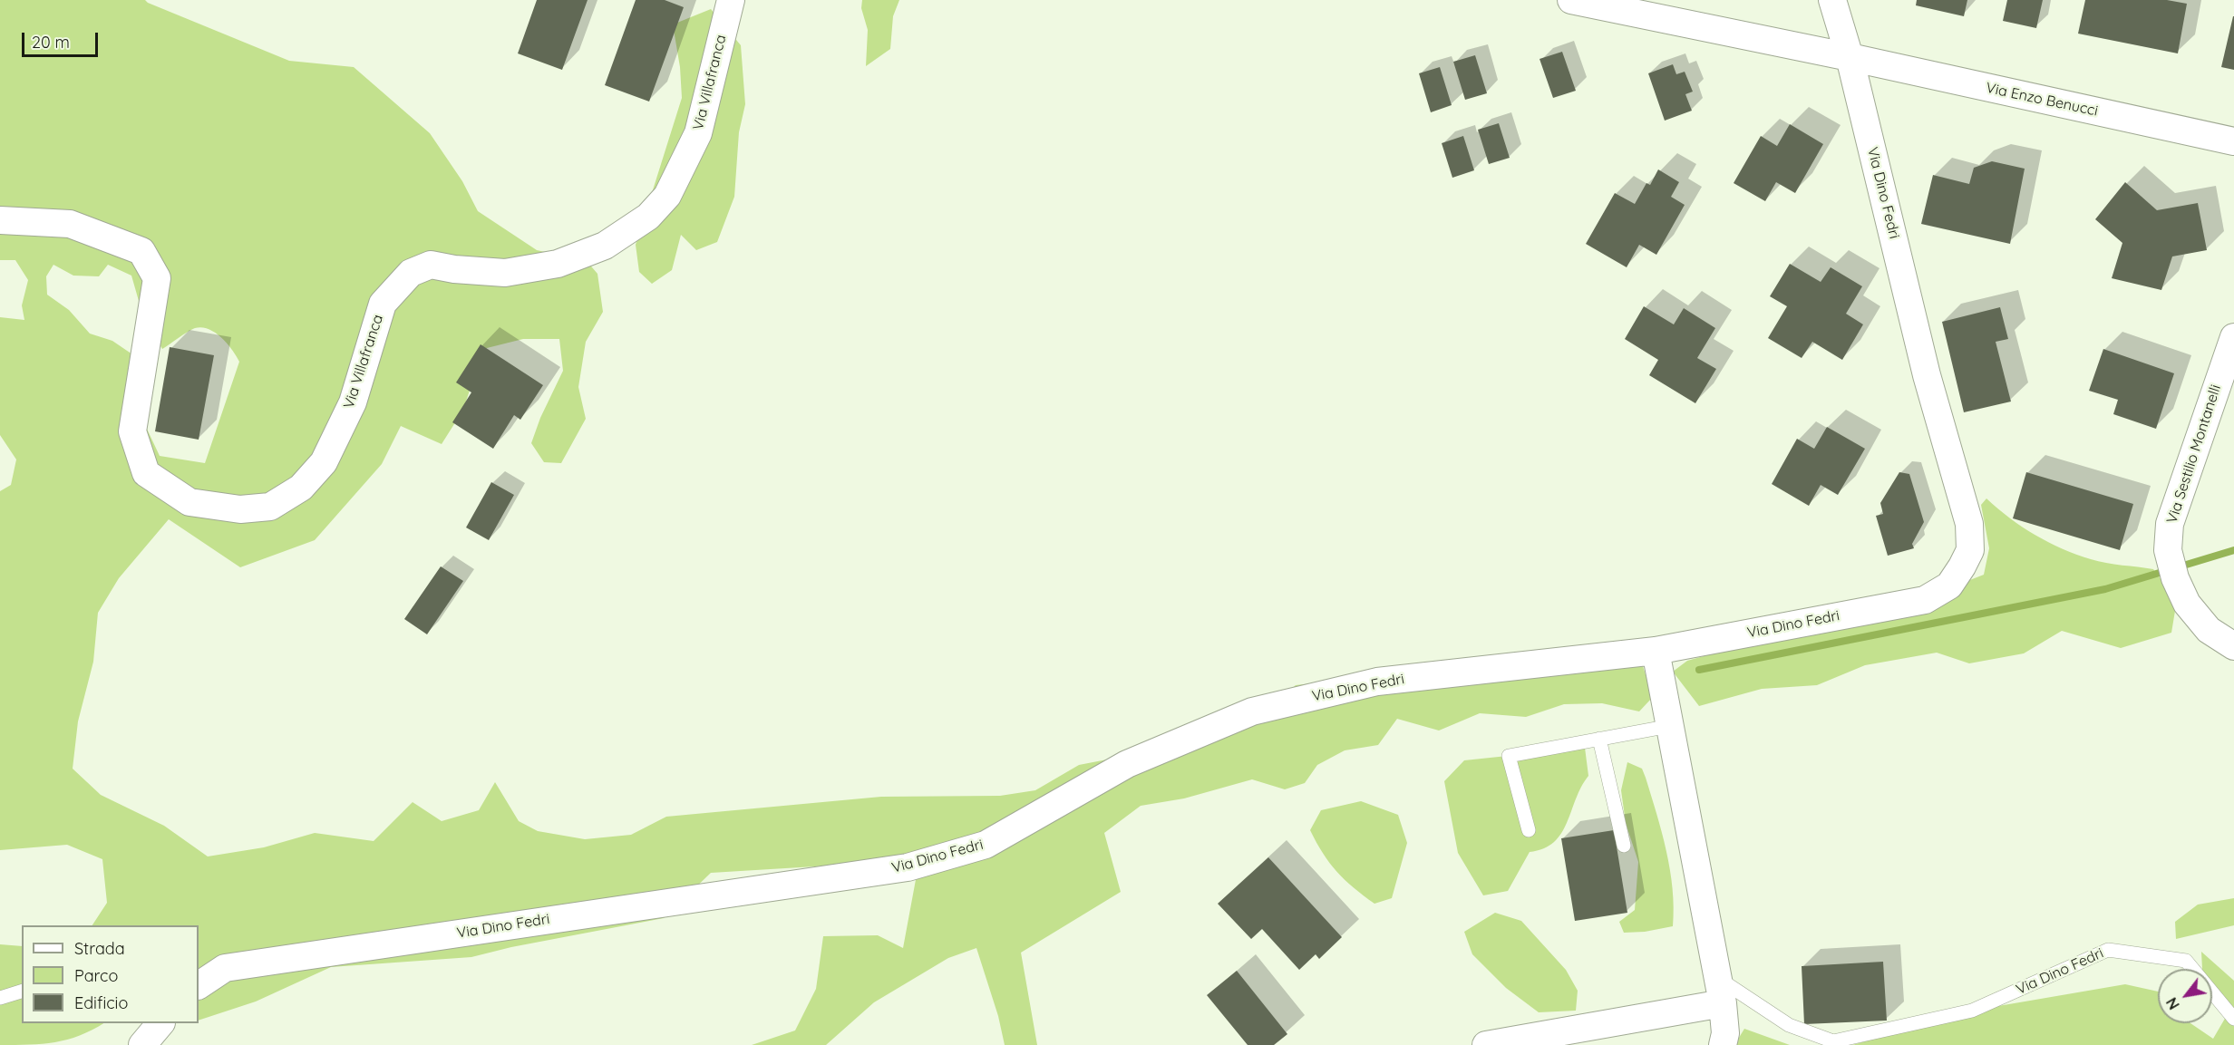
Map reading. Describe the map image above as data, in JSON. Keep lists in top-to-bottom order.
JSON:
{
  "streets": {
    "street": [
      "Via Villafranca",
      "Via Enzo Benucci",
      "Via Dino Fedri",
      "Via Sestilio Montanelli"
    ]
  },
  "crossings": [
    ["Via Enzo Benucci", "Via Dino Fedri"]
  ],
  "legend": ["Strada", "Parco", "Edificio"],
  "scale_bar": "20 m",
  "north": "bottom left"
}
